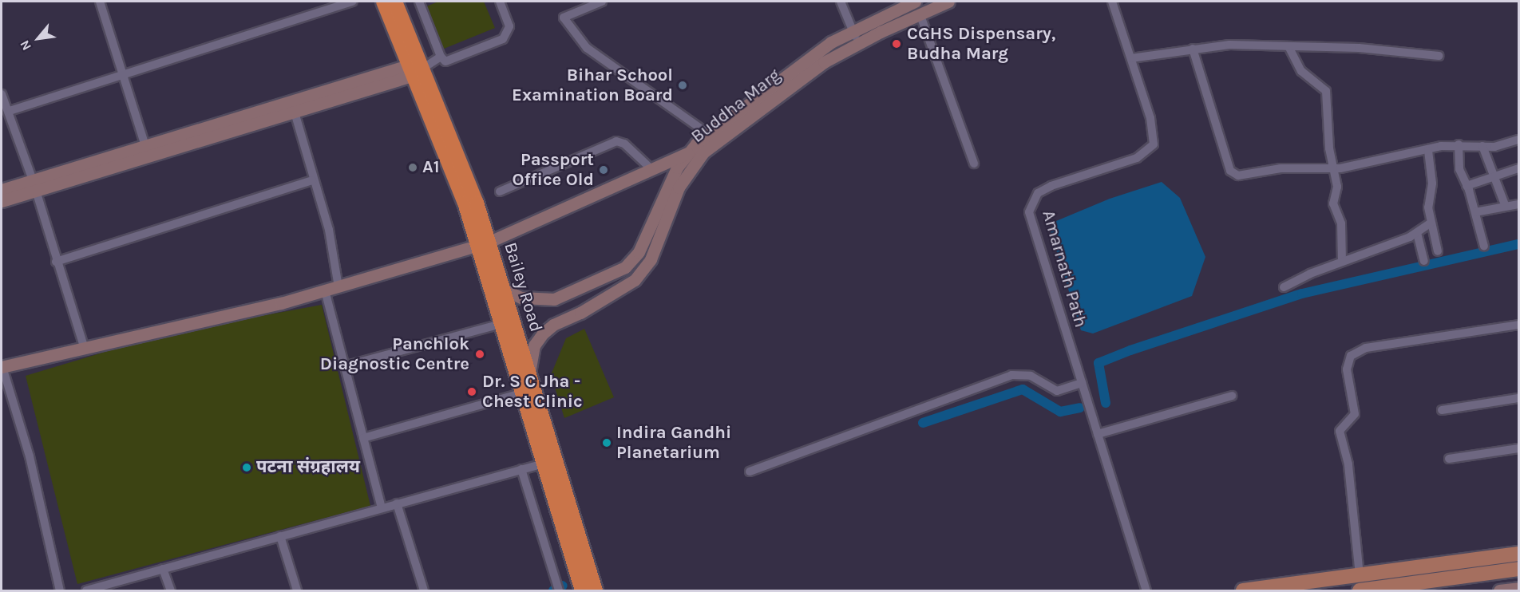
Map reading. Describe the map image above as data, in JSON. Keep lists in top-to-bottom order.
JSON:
{
  "streets": {
    "highway": ["Bailey Road"],
    "street": ["Buddha Marg", "Amarnath Path"]
  },
  "crossings": [
    ["Buddha Marg", "Bailey Road"]
  ],
  "places": [
    "CGHS Dispensary, Budha Marg",
    "Bihar School Examination Board",
    "A1",
    "Passport Office Old",
    "Panchlok Diagnostic Centre",
    "Dr. S C Jha - Chest Clinic",
    "Indira Gandhi Planetarium",
    "पटना संग्रहालय"
  ],
  "north": "bottom left"
}
